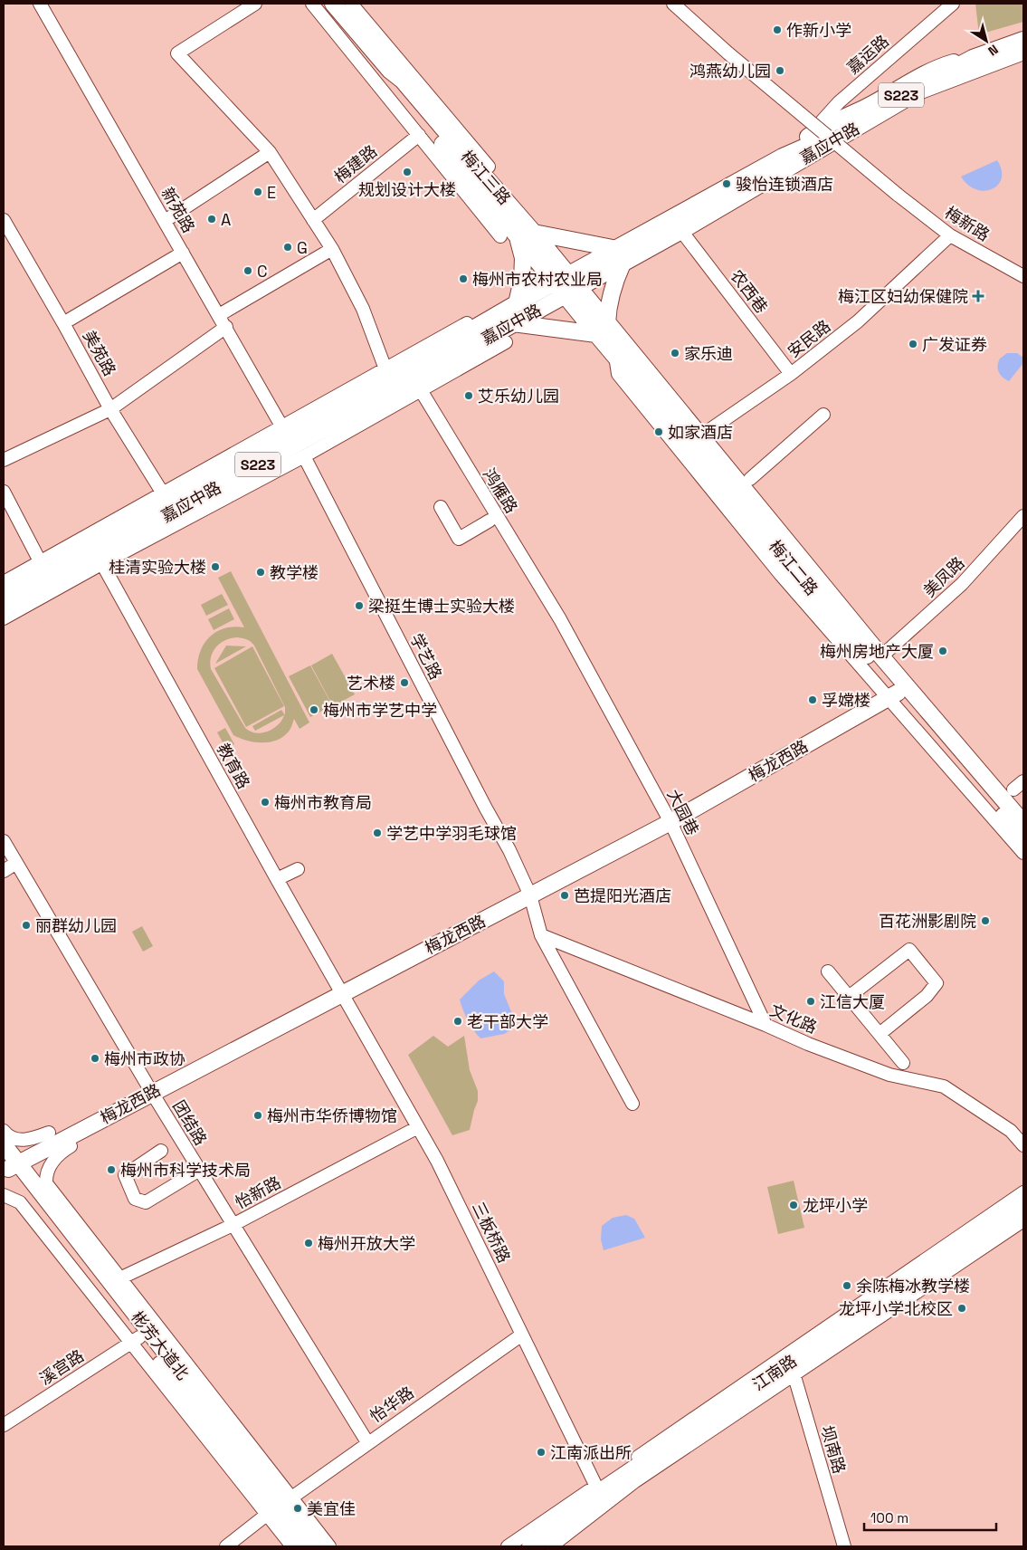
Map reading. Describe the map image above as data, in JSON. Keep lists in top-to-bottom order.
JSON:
{
  "streets": {
    "main road": [
      "S223",
      "嘉应中路",
      "梅江三路",
      "梅江二路",
      "梅龙西路",
      "彬芳大道北",
      "江南路"
    ],
    "street": [
      "嘉运路",
      "梅建路",
      "新苑路",
      "梅新路",
      "农西巷",
      "安民路",
      "美苑路",
      "鸿雁路",
      "美凤路",
      "学艺路",
      "教育路",
      "大园巷",
      "文化路",
      "团结路",
      "怡新路",
      "三板桥路",
      "溪宫路",
      "怡华路",
      "坝南路"
    ]
  },
  "crossings": [
    ["嘉应中路", "梅江三路"],
    ["嘉应中路", "新苑路"],
    ["嘉应中路", "农西巷"],
    ["嘉应中路", "美苑路"],
    ["嘉应中路", "鸿雁路"],
    ["嘉应中路", "梅江二路"],
    ["嘉应中路", "教育路"],
    ["梅江三路", "梅江二路"],
    ["梅新路", "安民路"],
    ["农西巷", "安民路"],
    ["安民路", "梅江二路"],
    ["鸿雁路", "大园巷"],
    ["梅江二路", "美凤路"],
    ["梅江二路", "梅龙西路"],
    ["学艺路", "梅龙西路"],
    ["学艺路", "文化路"],
    ["梅龙西路", "教育路"],
    ["梅龙西路", "大园巷"],
    ["梅龙西路", "团结路"],
    ["梅龙西路", "三板桥路"],
    ["梅龙西路", "彬芳大道北"],
    ["教育路", "三板桥路"],
    ["大园巷", "文化路"],
    ["团结路", "怡新路"],
    ["团结路", "怡华路"],
    ["怡新路", "三板桥路"],
    ["怡新路", "彬芳大道北"],
    ["三板桥路", "江南路"],
    ["三板桥路", "怡华路"],
    ["彬芳大道北", "溪宫路"],
    ["彬芳大道北", "怡华路"],
    ["江南路", "坝南路"]
  ],
  "places": {
    "other": [
      "作新小学",
      "鸿燕幼儿园",
      "规划设计大楼",
      "骏怡连锁酒店",
      "E",
      "A",
      "G",
      "C",
      "梅州市农村农业局",
      "广发证券",
      "家乐迪",
      "艾乐幼儿园",
      "如家酒店",
      "桂清实验大楼",
      "教学楼",
      "梁挺生博士实验大楼",
      "梅州房地产大厦",
      "艺术楼",
      "孚嫦楼",
      "梅州市学艺中学",
      "梅州市教育局",
      "学艺中学羽毛球馆",
      "芭提阳光酒店",
      "百花洲影剧院",
      "丽群幼儿园",
      "江信大厦",
      "老干部大学",
      "梅州市政协",
      "梅州市华侨博物馆",
      "梅州市科学技术局",
      "龙坪小学",
      "梅州开放大学",
      "余陈梅冰教学楼",
      "龙坪小学北校区",
      "江南派出所",
      "美宜佳"
    ],
    "health": ["梅江区妇幼保健院"]
  },
  "scale_bar": "100 m",
  "north": "bottom right"
}
